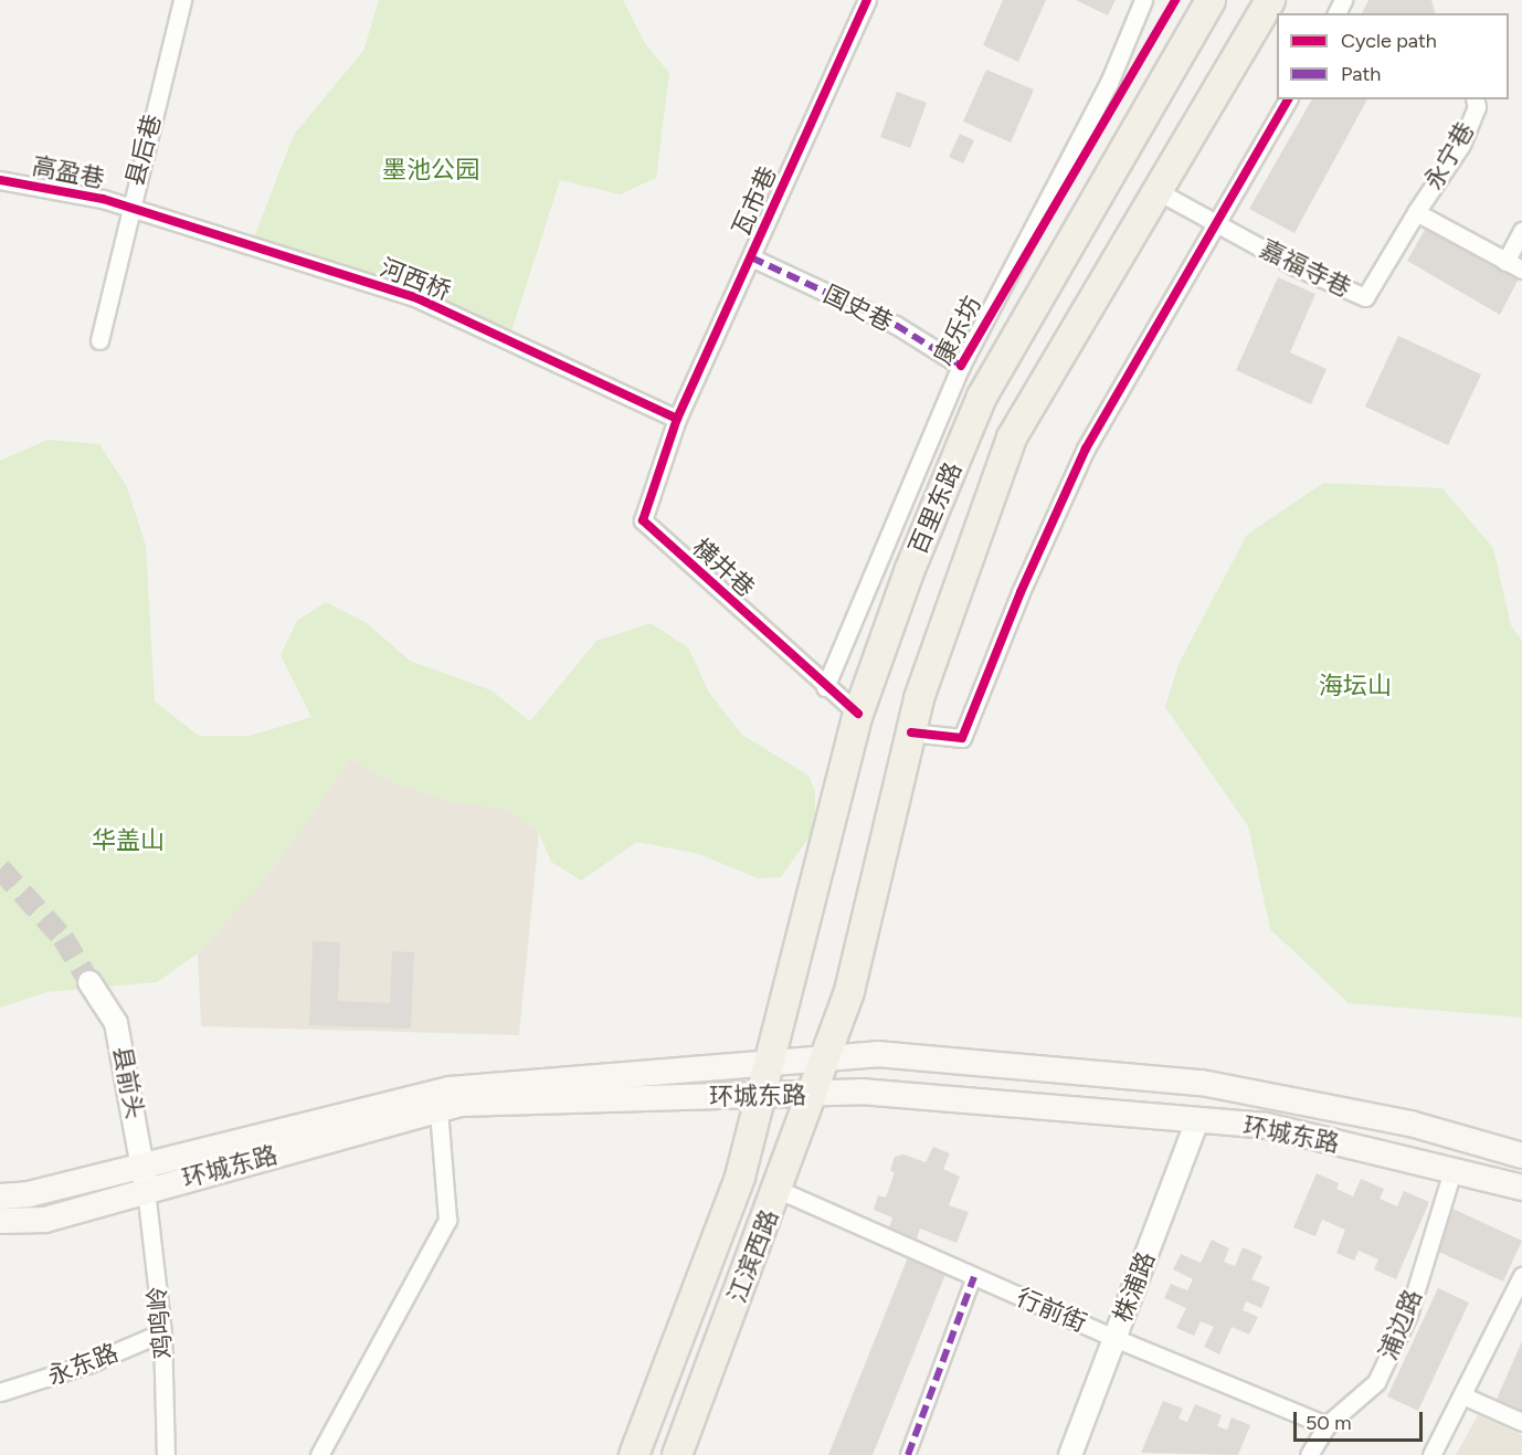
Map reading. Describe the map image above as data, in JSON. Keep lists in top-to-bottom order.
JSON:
{
  "streets": {
    "main road": ["百里东路", "环城东路", "江滨西路"],
    "street": [
      "县后巷",
      "永宁巷",
      "高盈巷",
      "瓦市巷",
      "嘉福寺巷",
      "河西桥",
      "国史巷",
      "康乐坊",
      "横井巷",
      "县前头",
      "株浦路",
      "行前街",
      "鸡鸣岭",
      "浦边路",
      "永东路"
    ]
  },
  "crossings": [
    ["县后巷", "高盈巷"],
    ["县后巷", "河西桥"],
    ["永宁巷", "嘉福寺巷"],
    ["高盈巷", "河西桥"],
    ["瓦市巷", "河西桥"],
    ["瓦市巷", "国史巷"],
    ["瓦市巷", "横井巷"],
    ["嘉福寺巷", "百里东路"],
    ["河西桥", "横井巷"],
    ["国史巷", "康乐坊"],
    ["康乐坊", "横井巷"],
    ["百里东路", "横井巷"],
    ["百里东路", "环城东路"],
    ["百里东路", "江滨西路"],
    ["县前头", "环城东路"],
    ["县前头", "鸡鸣岭"],
    ["环城东路", "江滨西路"],
    ["环城东路", "株浦路"],
    ["环城东路", "鸡鸣岭"],
    ["环城东路", "浦边路"],
    ["江滨西路", "行前街"],
    ["株浦路", "行前街"],
    ["行前街", "浦边路"],
    ["鸡鸣岭", "永东路"]
  ],
  "parks": ["墨池公园", "海坛山", "华盖山"],
  "legend": ["Cycle path", "Path"],
  "scale_bar": "50 m"
}
